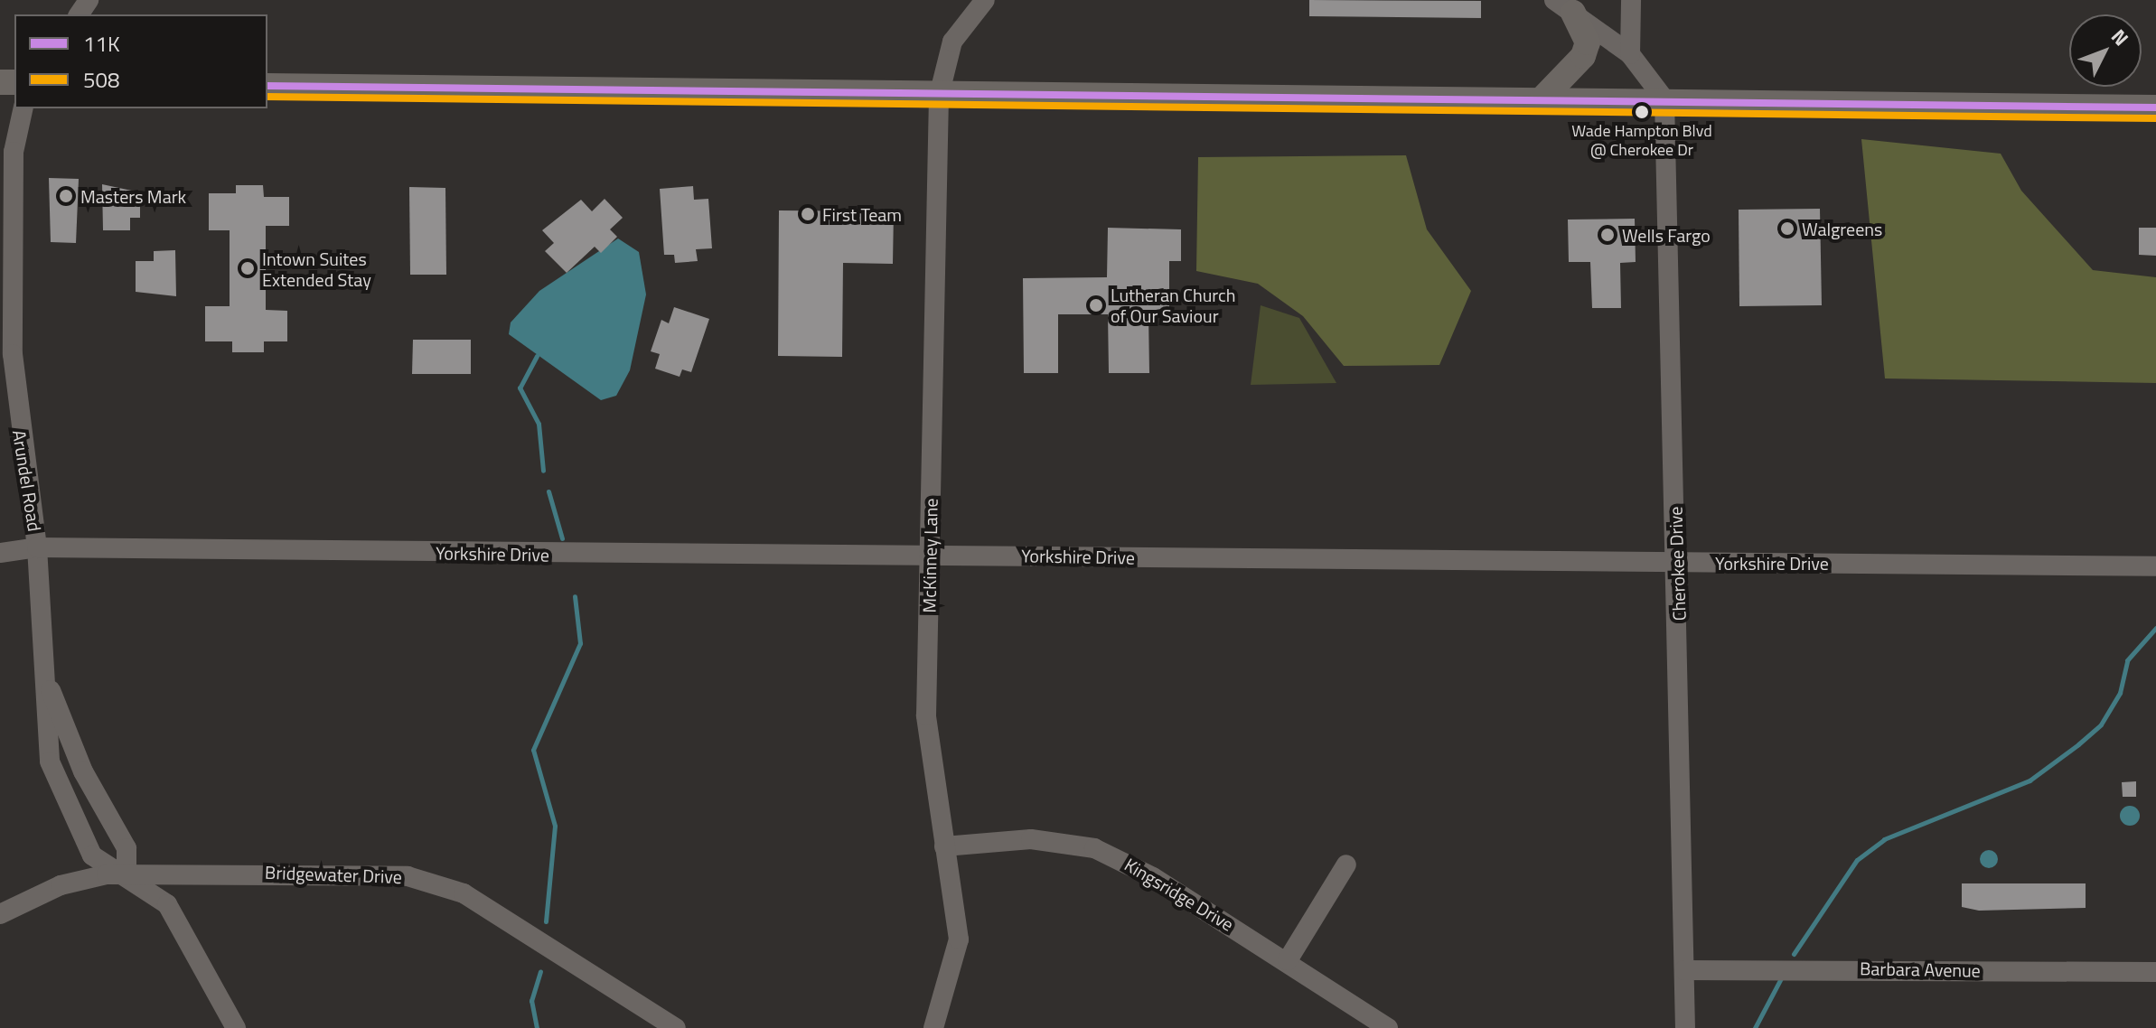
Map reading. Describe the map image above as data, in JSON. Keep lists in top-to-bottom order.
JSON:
{
  "streets": {
    "street": [
      "Arundel Road",
      "Yorkshire Drive",
      "McKinney Lane",
      "Cherokee Drive",
      "Bridgewater Drive",
      "Kingsridge Drive",
      "Barbara Avenue"
    ]
  },
  "crossings": [
    ["Arundel Road", "Yorkshire Drive"],
    ["Arundel Road", "Bridgewater Drive"],
    ["Yorkshire Drive", "McKinney Lane"],
    ["Yorkshire Drive", "Cherokee Drive"],
    ["McKinney Lane", "Kingsridge Drive"],
    ["Cherokee Drive", "Barbara Avenue"]
  ],
  "places": [
    "Wade Hampton Blvd @ Cherokee Dr",
    "Masters Mark",
    "First Team",
    "Walgreens",
    "Wells Fargo",
    "Intown Suites Extended Stay",
    "Lutheran Church of Our Saviour"
  ],
  "lines": ["transit line 11K", "transit line 508"],
  "legend": ["11K", "508"],
  "north": "top right"
}
